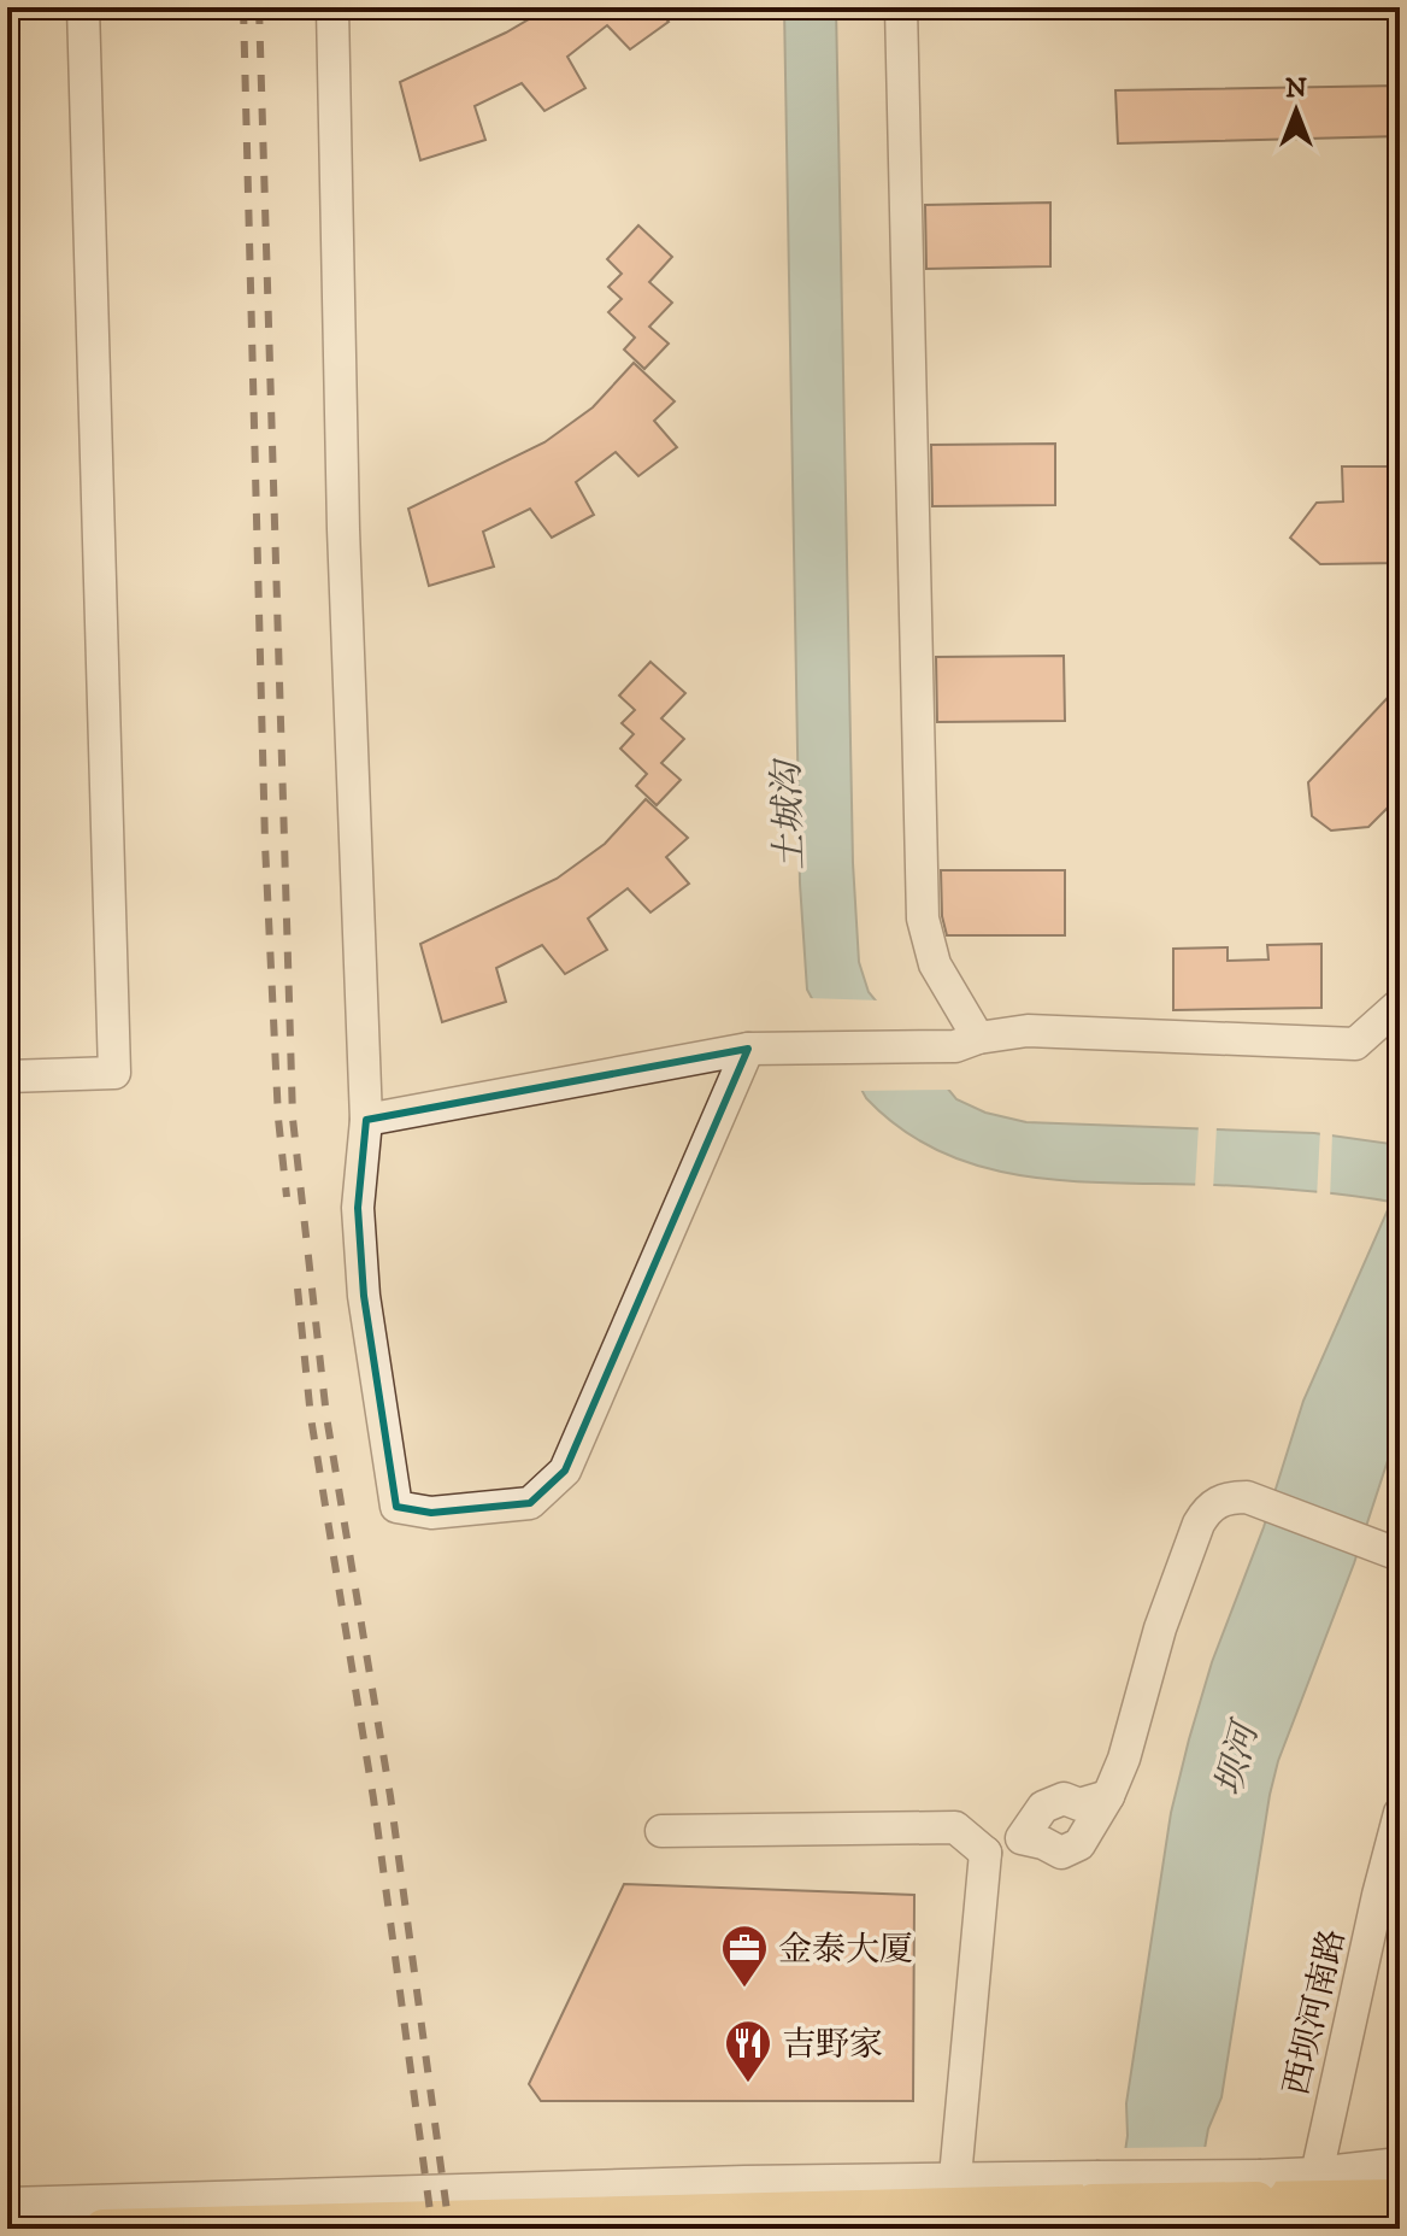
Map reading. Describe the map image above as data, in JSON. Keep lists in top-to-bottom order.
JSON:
{
  "streets": {
    "street": ["西坝河南路"]
  },
  "water": ["土城沟", "坝河"],
  "places": {
    "office": ["金泰大厦"],
    "restaurant": ["吉野家"]
  },
  "north": "top"
}
